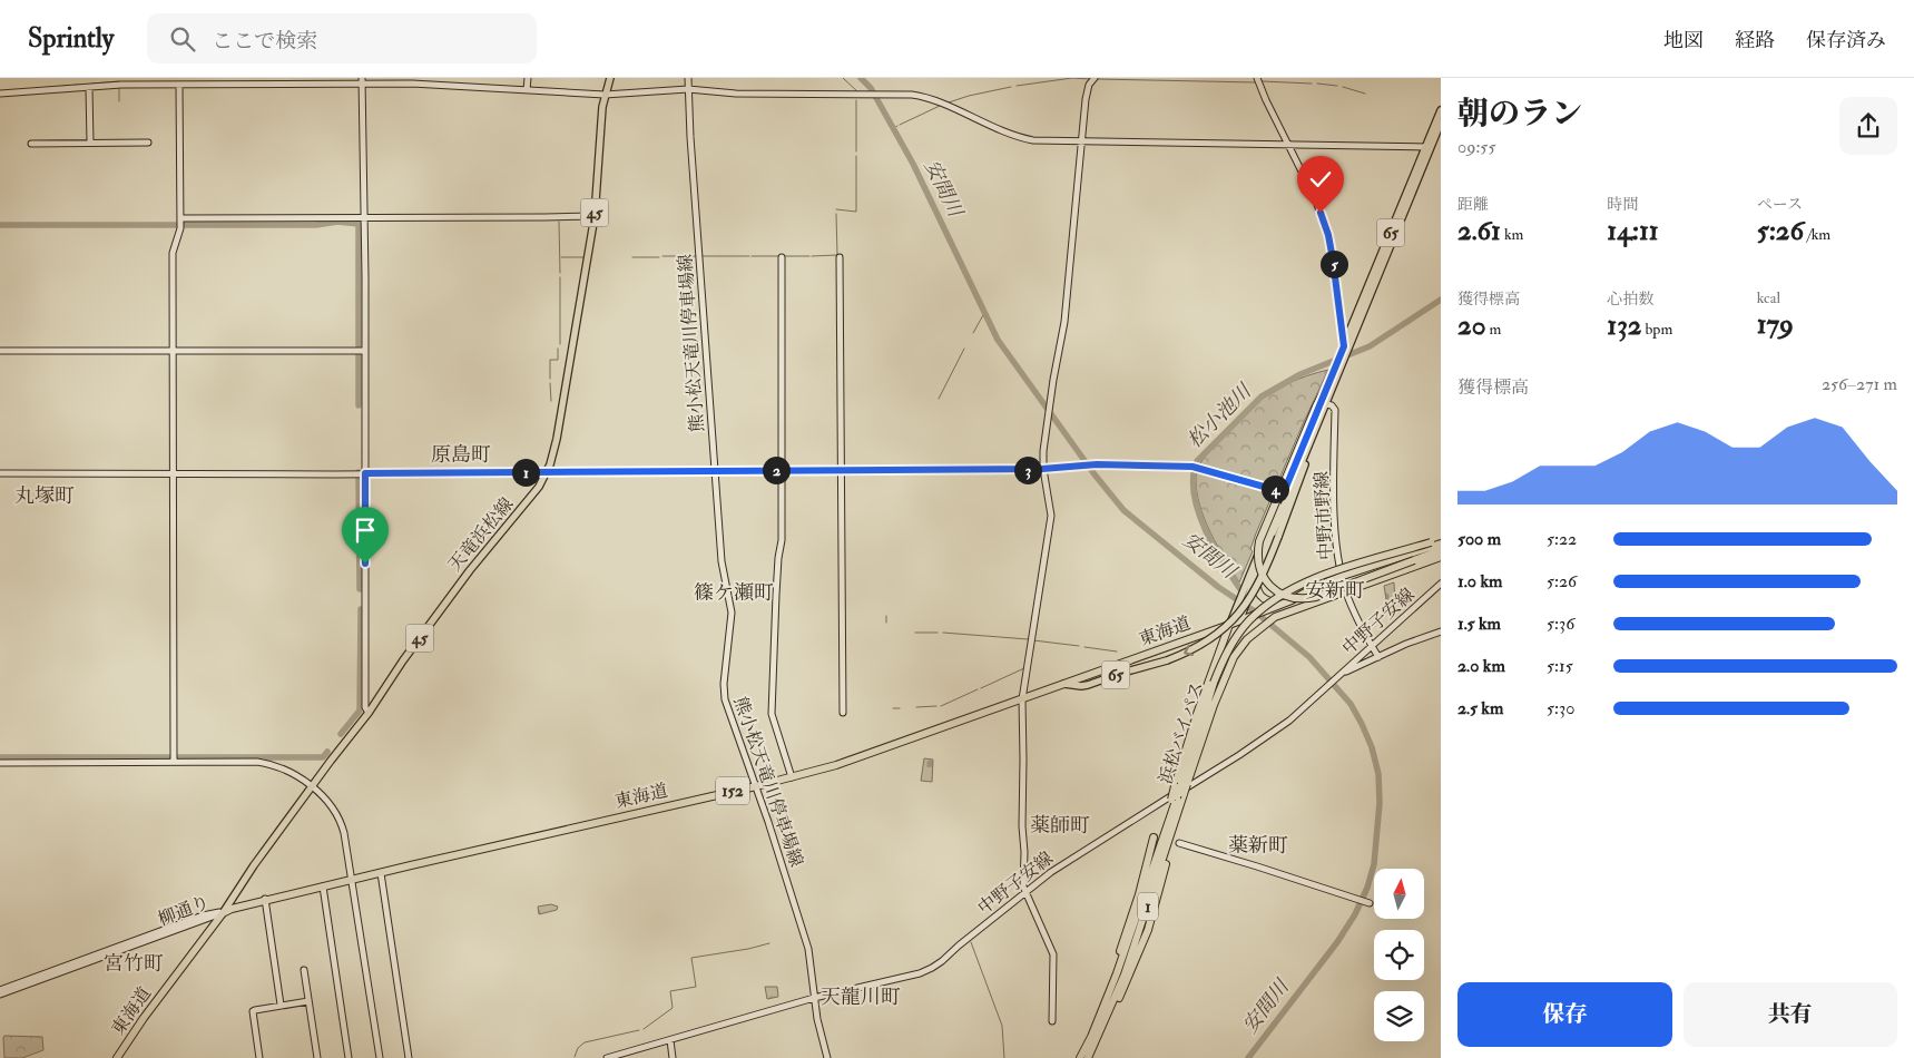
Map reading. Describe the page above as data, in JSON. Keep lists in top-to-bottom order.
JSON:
{
  "streets": {
    "highway": [
      "東海道",
      "浜松バイパス",
      "152",
      "1"
    ],
    "main road": ["45", "65", "天竜浜松線"],
    "street": [
      "熊小松天竜川停車場線",
      "中野市野線",
      "中野子安線",
      "柳通り"
    ]
  },
  "crossings": [
    ["65", "中野市野線"],
    ["65", "東海道"],
    ["65", "1"],
    ["熊小松天竜川停車場線", "中野子安線"],
    ["熊小松天竜川停車場線", "東海道"],
    ["中野市野線", "中野子安線"],
    ["中野市野線", "浜松バイパス"],
    ["中野市野線", "1"],
    ["天竜浜松線", "東海道"],
    ["天竜浜松線", "柳通り"],
    ["東海道", "1"],
    ["東海道", "柳通り"],
    ["浜松バイパス", "1"]
  ],
  "districts": [
    "原島町",
    "丸塚町",
    "安新町",
    "篠ケ瀬町",
    "薬師町",
    "薬新町",
    "宮竹町",
    "天龍川町"
  ],
  "water": ["安間川", "松小池川"],
  "north": "top",
  "page": {
    "header": "Sprintly",
    "search": "ここで検索",
    "nav": ["地図", "経路", "保存済み"],
    "heading": ["朝のラン", "09:55"],
    "stats": [
      ["距離", "2.61 km"],
      ["時間", "14:11"],
      ["ペース", "5:26 /km"],
      ["獲得標高", "20 m"],
      ["心拍数", "132 bpm"],
      ["kcal", "179"]
    ],
    "pins": [
      "5",
      "2",
      "3",
      "1",
      "4"
    ],
    "chart": ["獲得標高", "256–271 m"],
    "list": [
      {
        "name": "500 m",
        "note": "5:22"
      },
      {
        "name": "1.0 km",
        "note": "5:26"
      },
      {
        "name": "1.5 km",
        "note": "5:36"
      },
      {
        "name": "2.0 km",
        "note": "5:15"
      },
      {
        "name": "2.5 km",
        "note": "5:30"
      }
    ],
    "buttons": ["保存", "共有"]
  }
}
